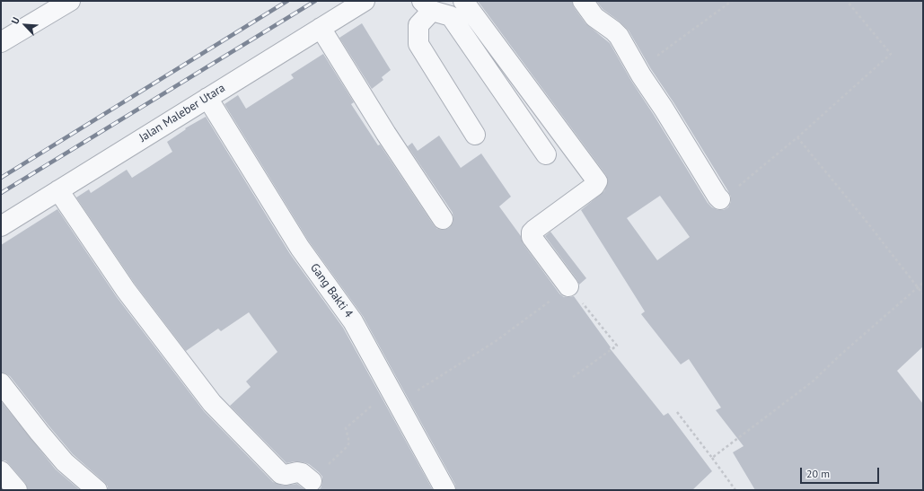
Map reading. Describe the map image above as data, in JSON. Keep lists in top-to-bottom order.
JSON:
{
  "streets": {
    "street": ["Jalan Maleber Utara", "Gang Bakti 4"]
  },
  "crossings": [
    ["Jalan Maleber Utara", "Gang Bakti 4"]
  ],
  "scale_bar": "20 m",
  "north": "top left"
}
